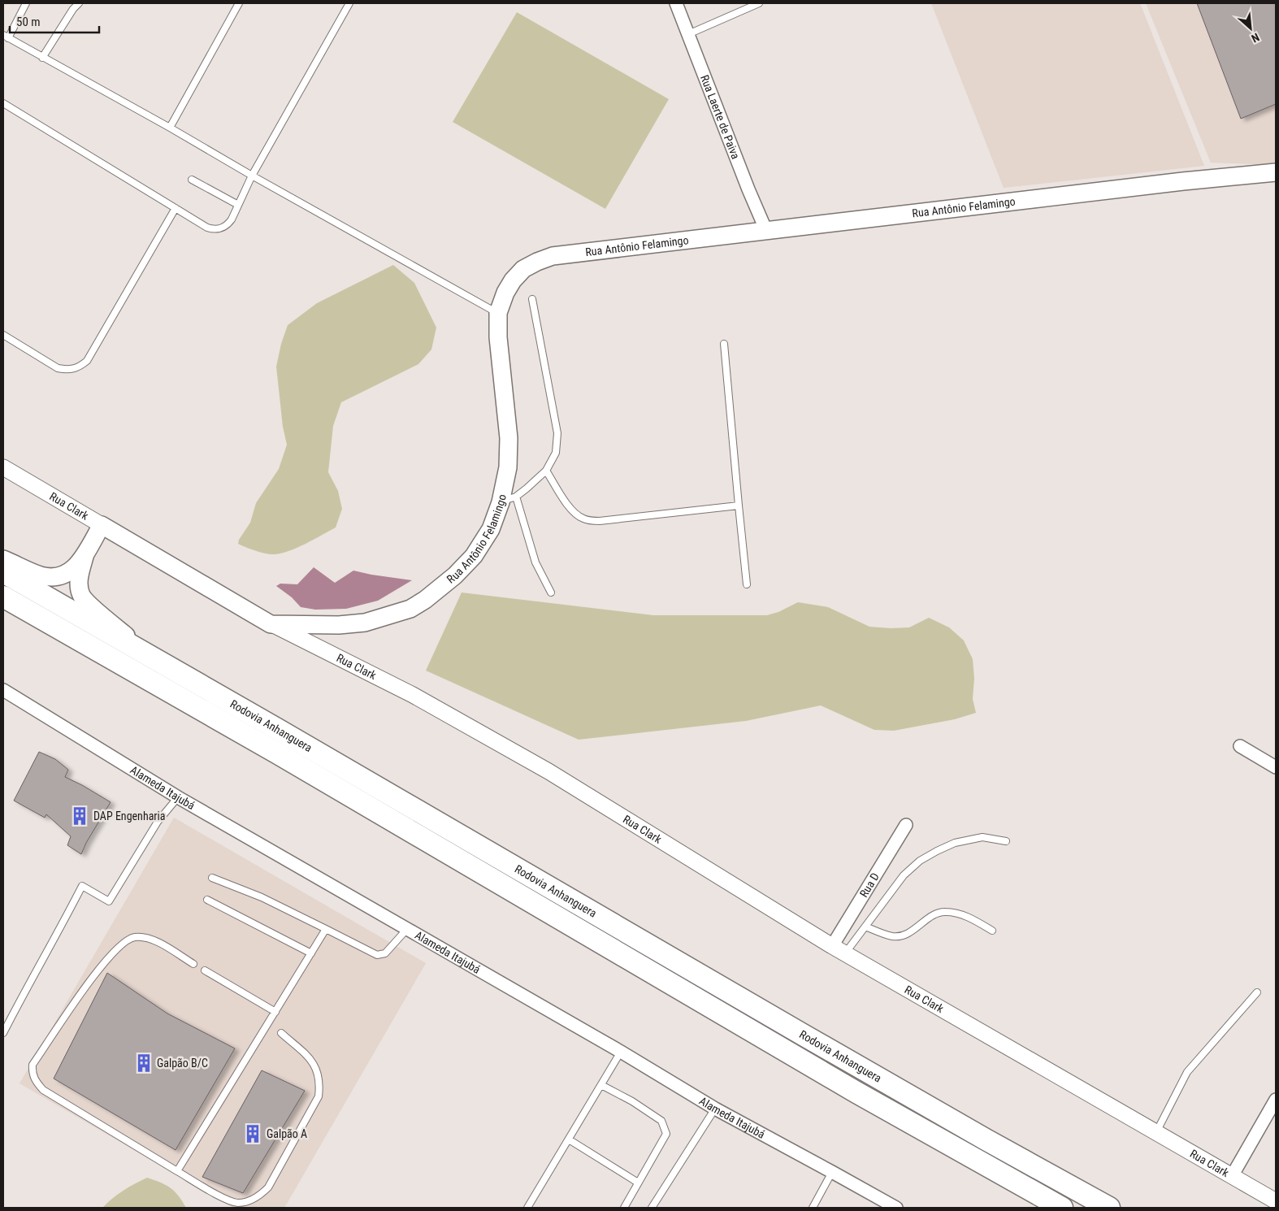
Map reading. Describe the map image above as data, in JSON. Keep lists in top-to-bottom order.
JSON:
{
  "streets": {
    "highway": ["Rodovia Anhanguera"],
    "main road": ["Rua Antônio Felamingo", "Rua Clark"],
    "street": ["Rua Laerte de Paiva", "Alameda Itajubá", "Rua D"]
  },
  "crossings": [
    ["Rua Laerte de Paiva", "Rua Antônio Felamingo"],
    ["Rua Antônio Felamingo", "Rua Clark"],
    ["Rua Clark", "Rua D"]
  ],
  "places": {
    "building": ["DAP Engenharia", "Galpão B/C", "Galpão A"]
  },
  "scale_bar": "50 m",
  "north": "bottom right"
}
